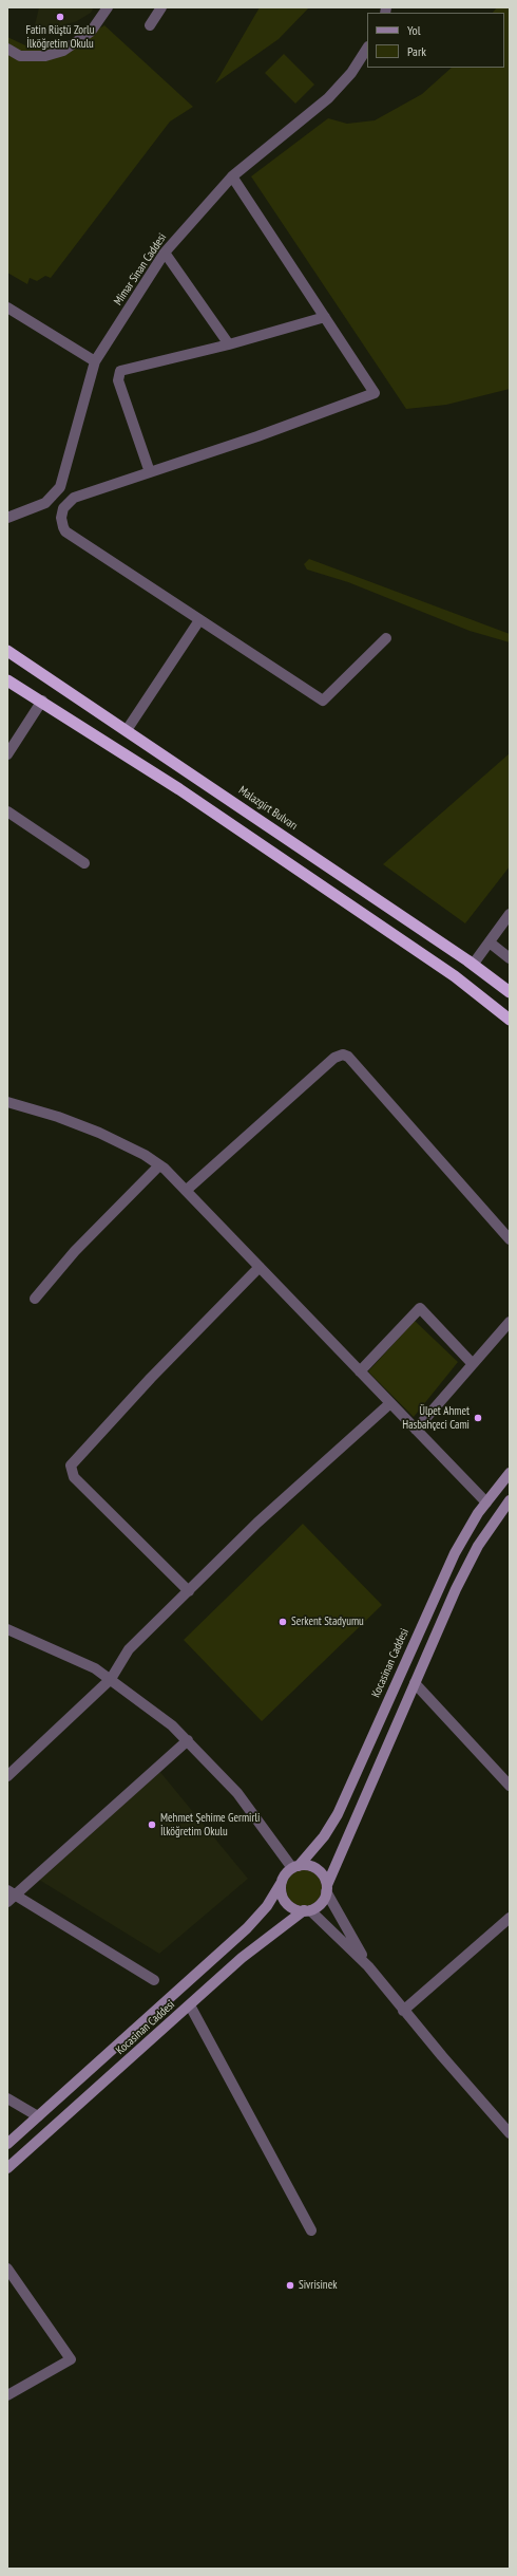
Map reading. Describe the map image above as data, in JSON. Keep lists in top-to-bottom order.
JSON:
{
  "streets": {
    "highway": ["Malazgirt Bulvarı"],
    "main road": ["Kocasinan Caddesi"],
    "street": ["Mimar Sinan Caddesi"]
  },
  "places": [
    "Fatin Rüştü Zorlu İlköğretim Okulu",
    "Ülpet Ahmet Hasbahçeci Cami",
    "Serkent Stadyumu",
    "Mehmet Şehime Germirli İlköğretim Okulu",
    "Sivrisinek"
  ],
  "legend": ["Yol", "Park"]
}
